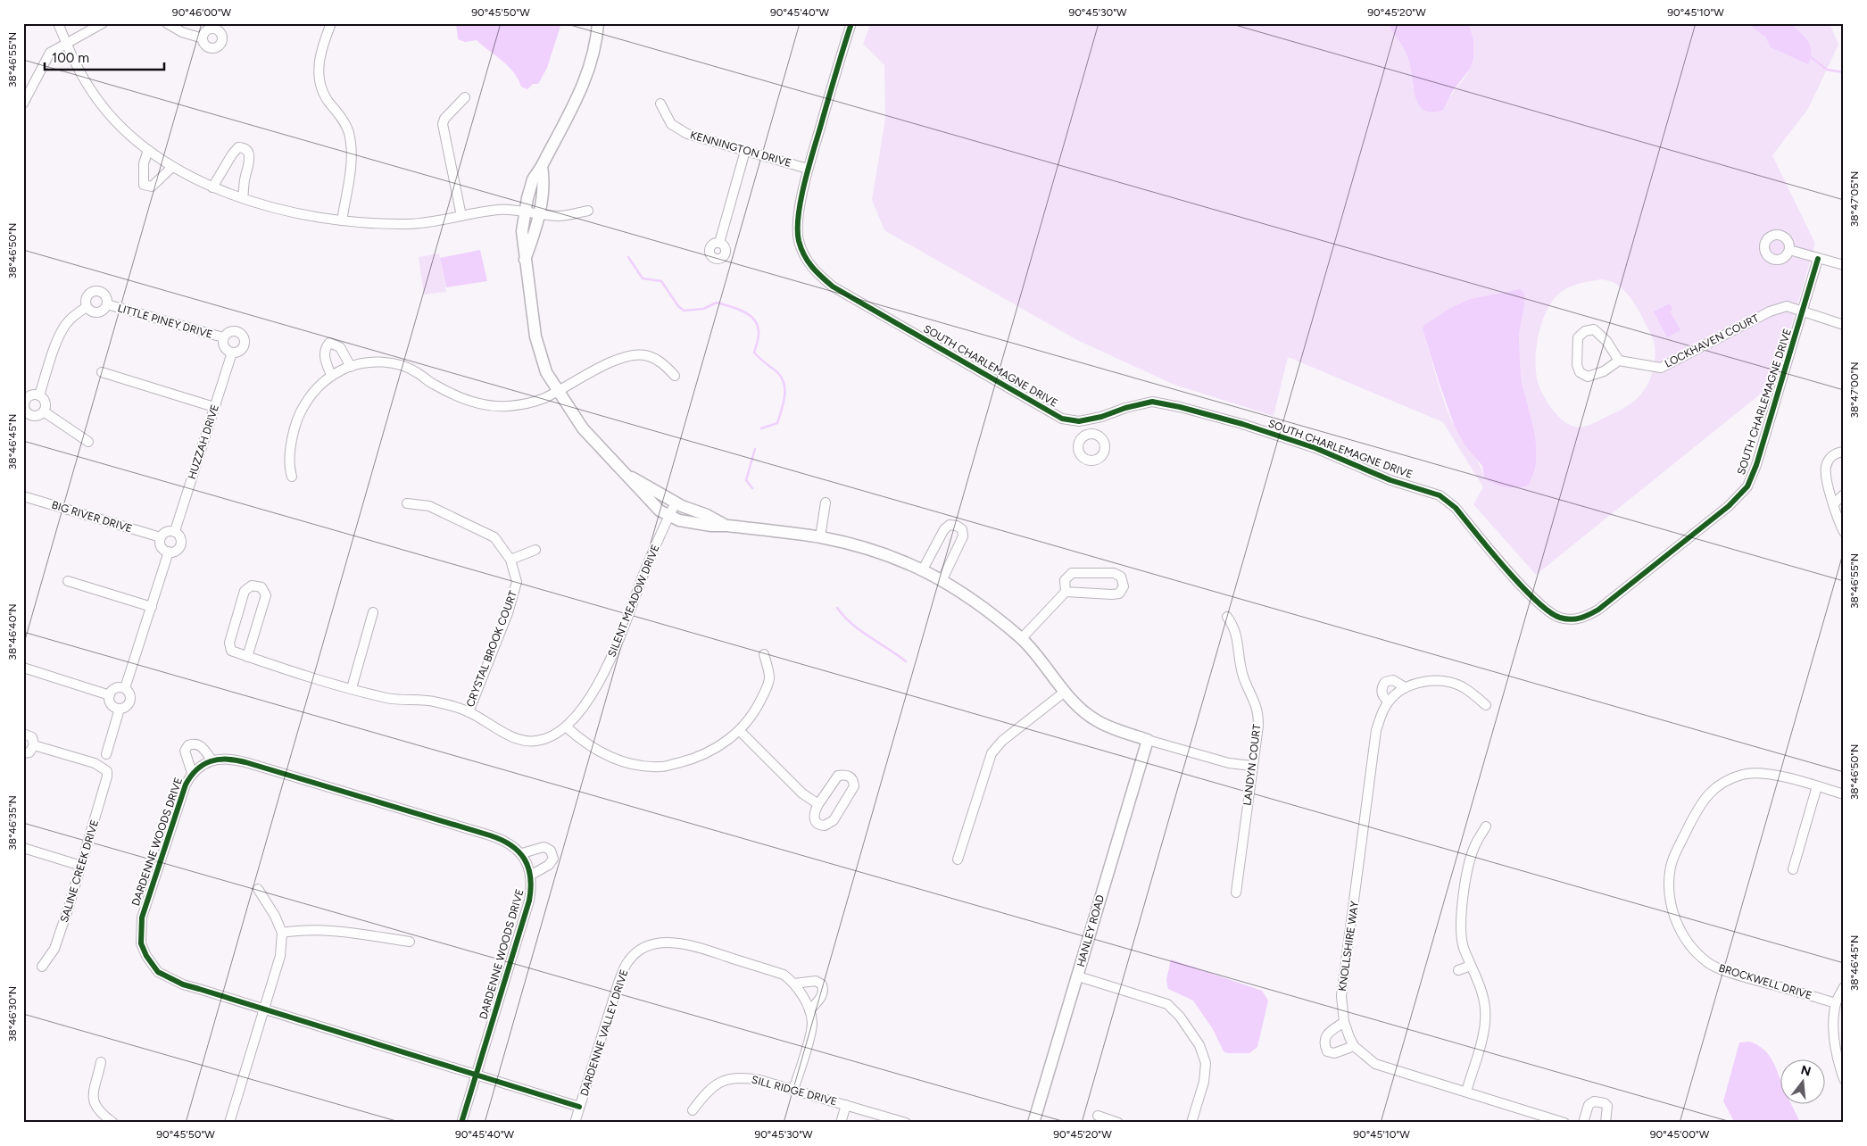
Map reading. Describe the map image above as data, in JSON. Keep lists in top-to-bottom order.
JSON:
{
  "streets": {
    "street": [
      "KENNINGTON DRIVE",
      "LITTLE PINEY DRIVE",
      "LOCKHAVEN COURT",
      "SOUTH CHARLEMAGNE DRIVE",
      "HUZZAH DRIVE",
      "BIG RIVER DRIVE",
      "SILENT MEADOW DRIVE",
      "CRYSTAL BROOK COURT",
      "LANDYN COURT",
      "DARDENNE WOODS DRIVE",
      "SALINE CREEK DRIVE",
      "HANLEY ROAD",
      "KNOLLSHIRE WAY",
      "BROCKWELL DRIVE",
      "DARDENNE VALLEY DRIVE",
      "SILL RIDGE DRIVE"
    ]
  },
  "crossings": [
    ["KENNINGTON DRIVE", "SOUTH CHARLEMAGNE DRIVE"],
    ["LITTLE PINEY DRIVE", "HUZZAH DRIVE"],
    ["LOCKHAVEN COURT", "SOUTH CHARLEMAGNE DRIVE"],
    ["HUZZAH DRIVE", "BIG RIVER DRIVE"],
    ["SILENT MEADOW DRIVE", "CRYSTAL BROOK COURT"],
    ["DARDENNE WOODS DRIVE", "DARDENNE VALLEY DRIVE"],
    ["DARDENNE VALLEY DRIVE", "SILL RIDGE DRIVE"]
  ],
  "scale_bar": "100 m",
  "north": "top",
  "coordinates": [
    "90°46'00\"W",
    "90°45'50\"W",
    "90°45'40\"W",
    "90°45'30\"W",
    "90°45'20\"W",
    "90°45'10\"W",
    "38°46'55\"N",
    "38°47'05\"N",
    "38°46'50\"N",
    "38°47'00\"N",
    "38°46'45\"N",
    "38°46'40\"N",
    "38°46'35\"N",
    "38°46'30\"N",
    "90°45'00\"W"
  ]
}
